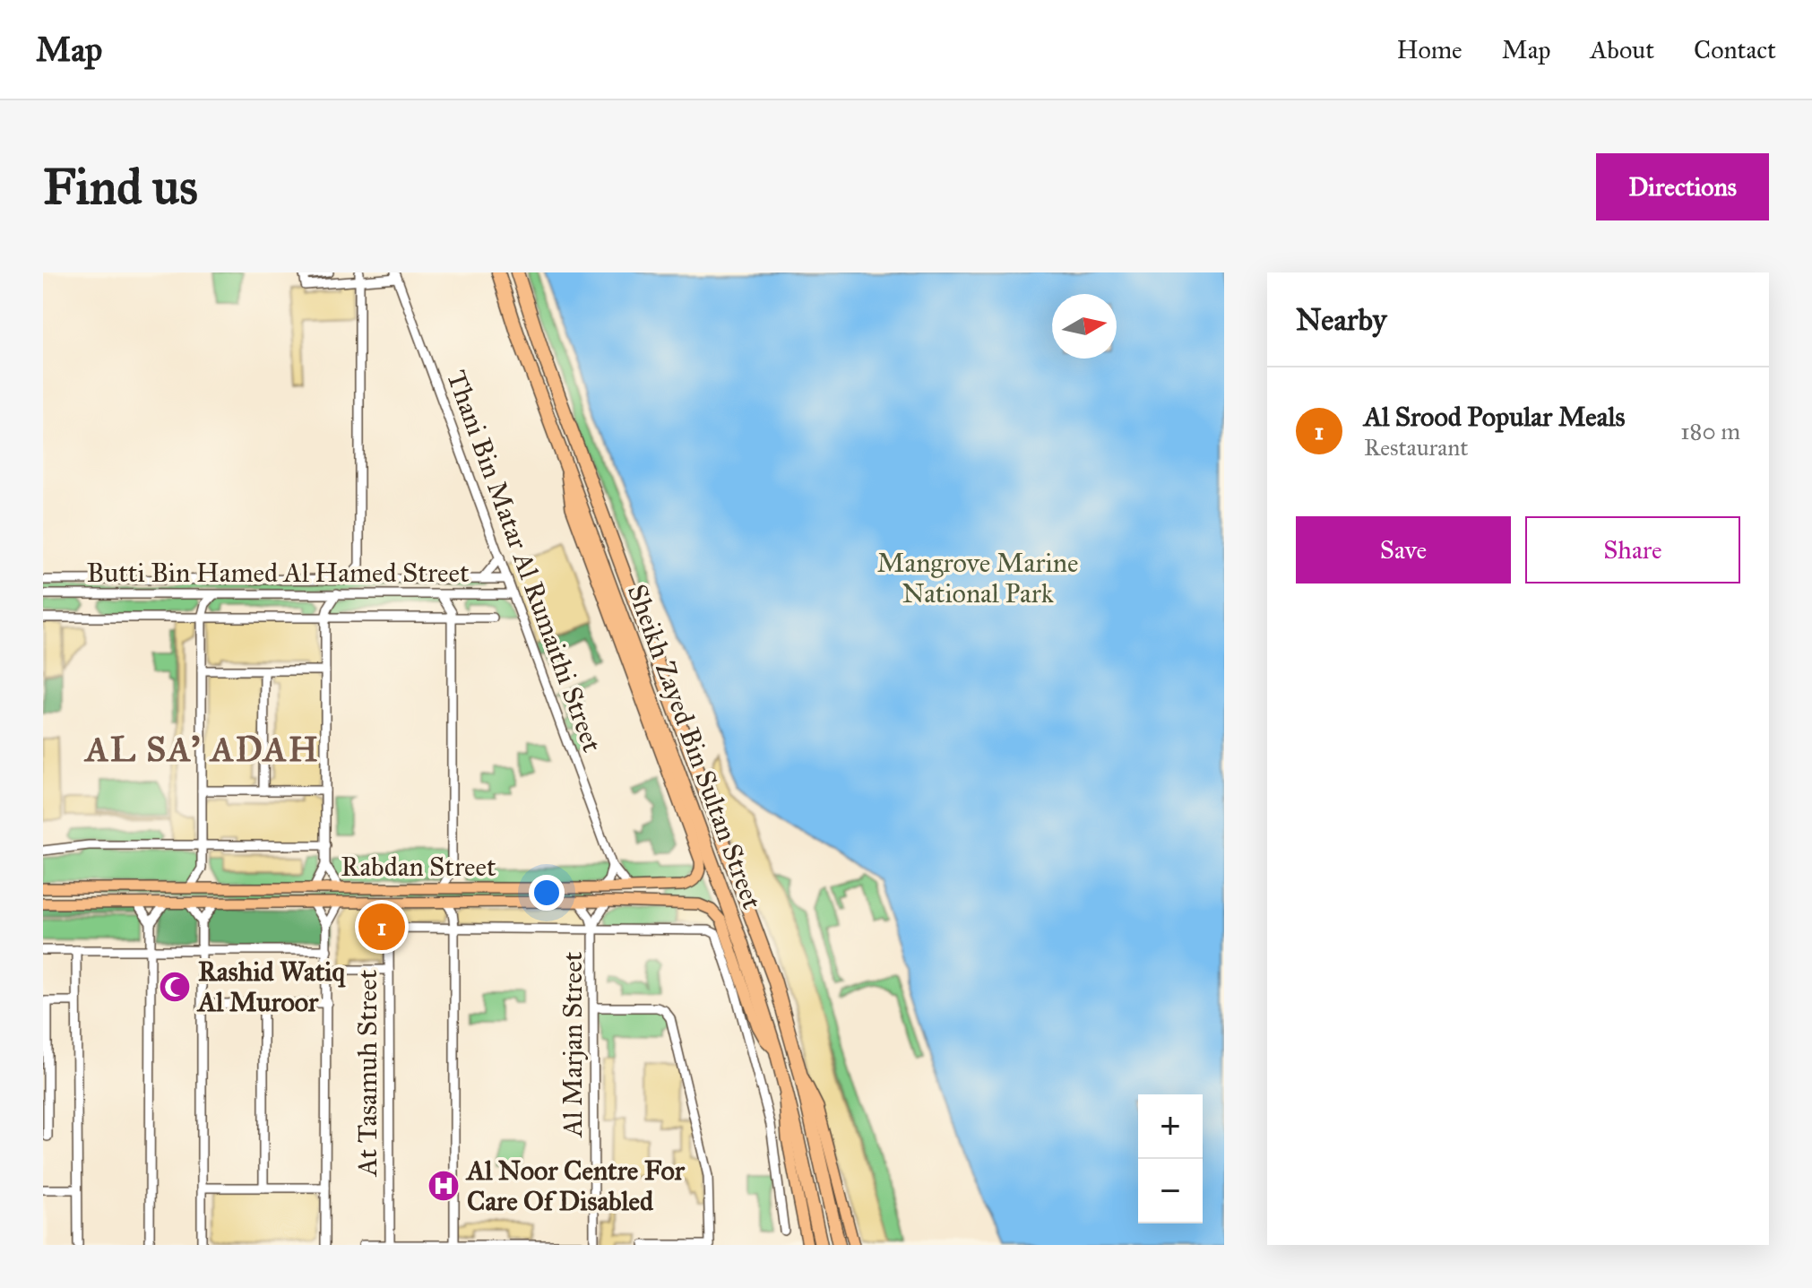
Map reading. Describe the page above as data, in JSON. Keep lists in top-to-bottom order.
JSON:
{
  "streets": {
    "highway": ["Sheikh Zayed Bin Sultan Street"],
    "main road": ["Rabdan Street"],
    "street": [
      "Thani Bin Matar Al Rumaithi Street",
      "Butti Bin Hamed Al Hamed Street",
      "Al Marjan Street",
      "At Tasamuh Street"
    ]
  },
  "crossings": [
    ["Thani Bin Matar Al Rumaithi Street", "Butti Bin Hamed Al Hamed Street"],
    ["Thani Bin Matar Al Rumaithi Street", "Rabdan Street"],
    ["Sheikh Zayed Bin Sultan Street", "Rabdan Street"],
    ["Rabdan Street", "Al Marjan Street"],
    ["Al Marjan Street", "At Tasamuh Street"]
  ],
  "districts": ["AL SA' ADAH"],
  "parks": ["Mangrove Marine National Park"],
  "places": {
    "mosque": ["Rashid Watiq Al Muroor"],
    "hospital": ["Al Noor Centre For Care Of Disabled"]
  },
  "north": "right",
  "page": {
    "header": "Map",
    "nav": [
      "Home",
      "Map",
      "About",
      "Contact"
    ],
    "buttons": [
      "Directions",
      ["Save", "Share"]
    ],
    "title": "Find us",
    "heading": "Nearby",
    "list": [
      {
        "mark": "1",
        "name": "Al Srood Popular Meals",
        "note": "Restaurant",
        "value": "180 m"
      }
    ],
    "pins": "1",
    "map_buttons": ["+", "−"]
  }
}
